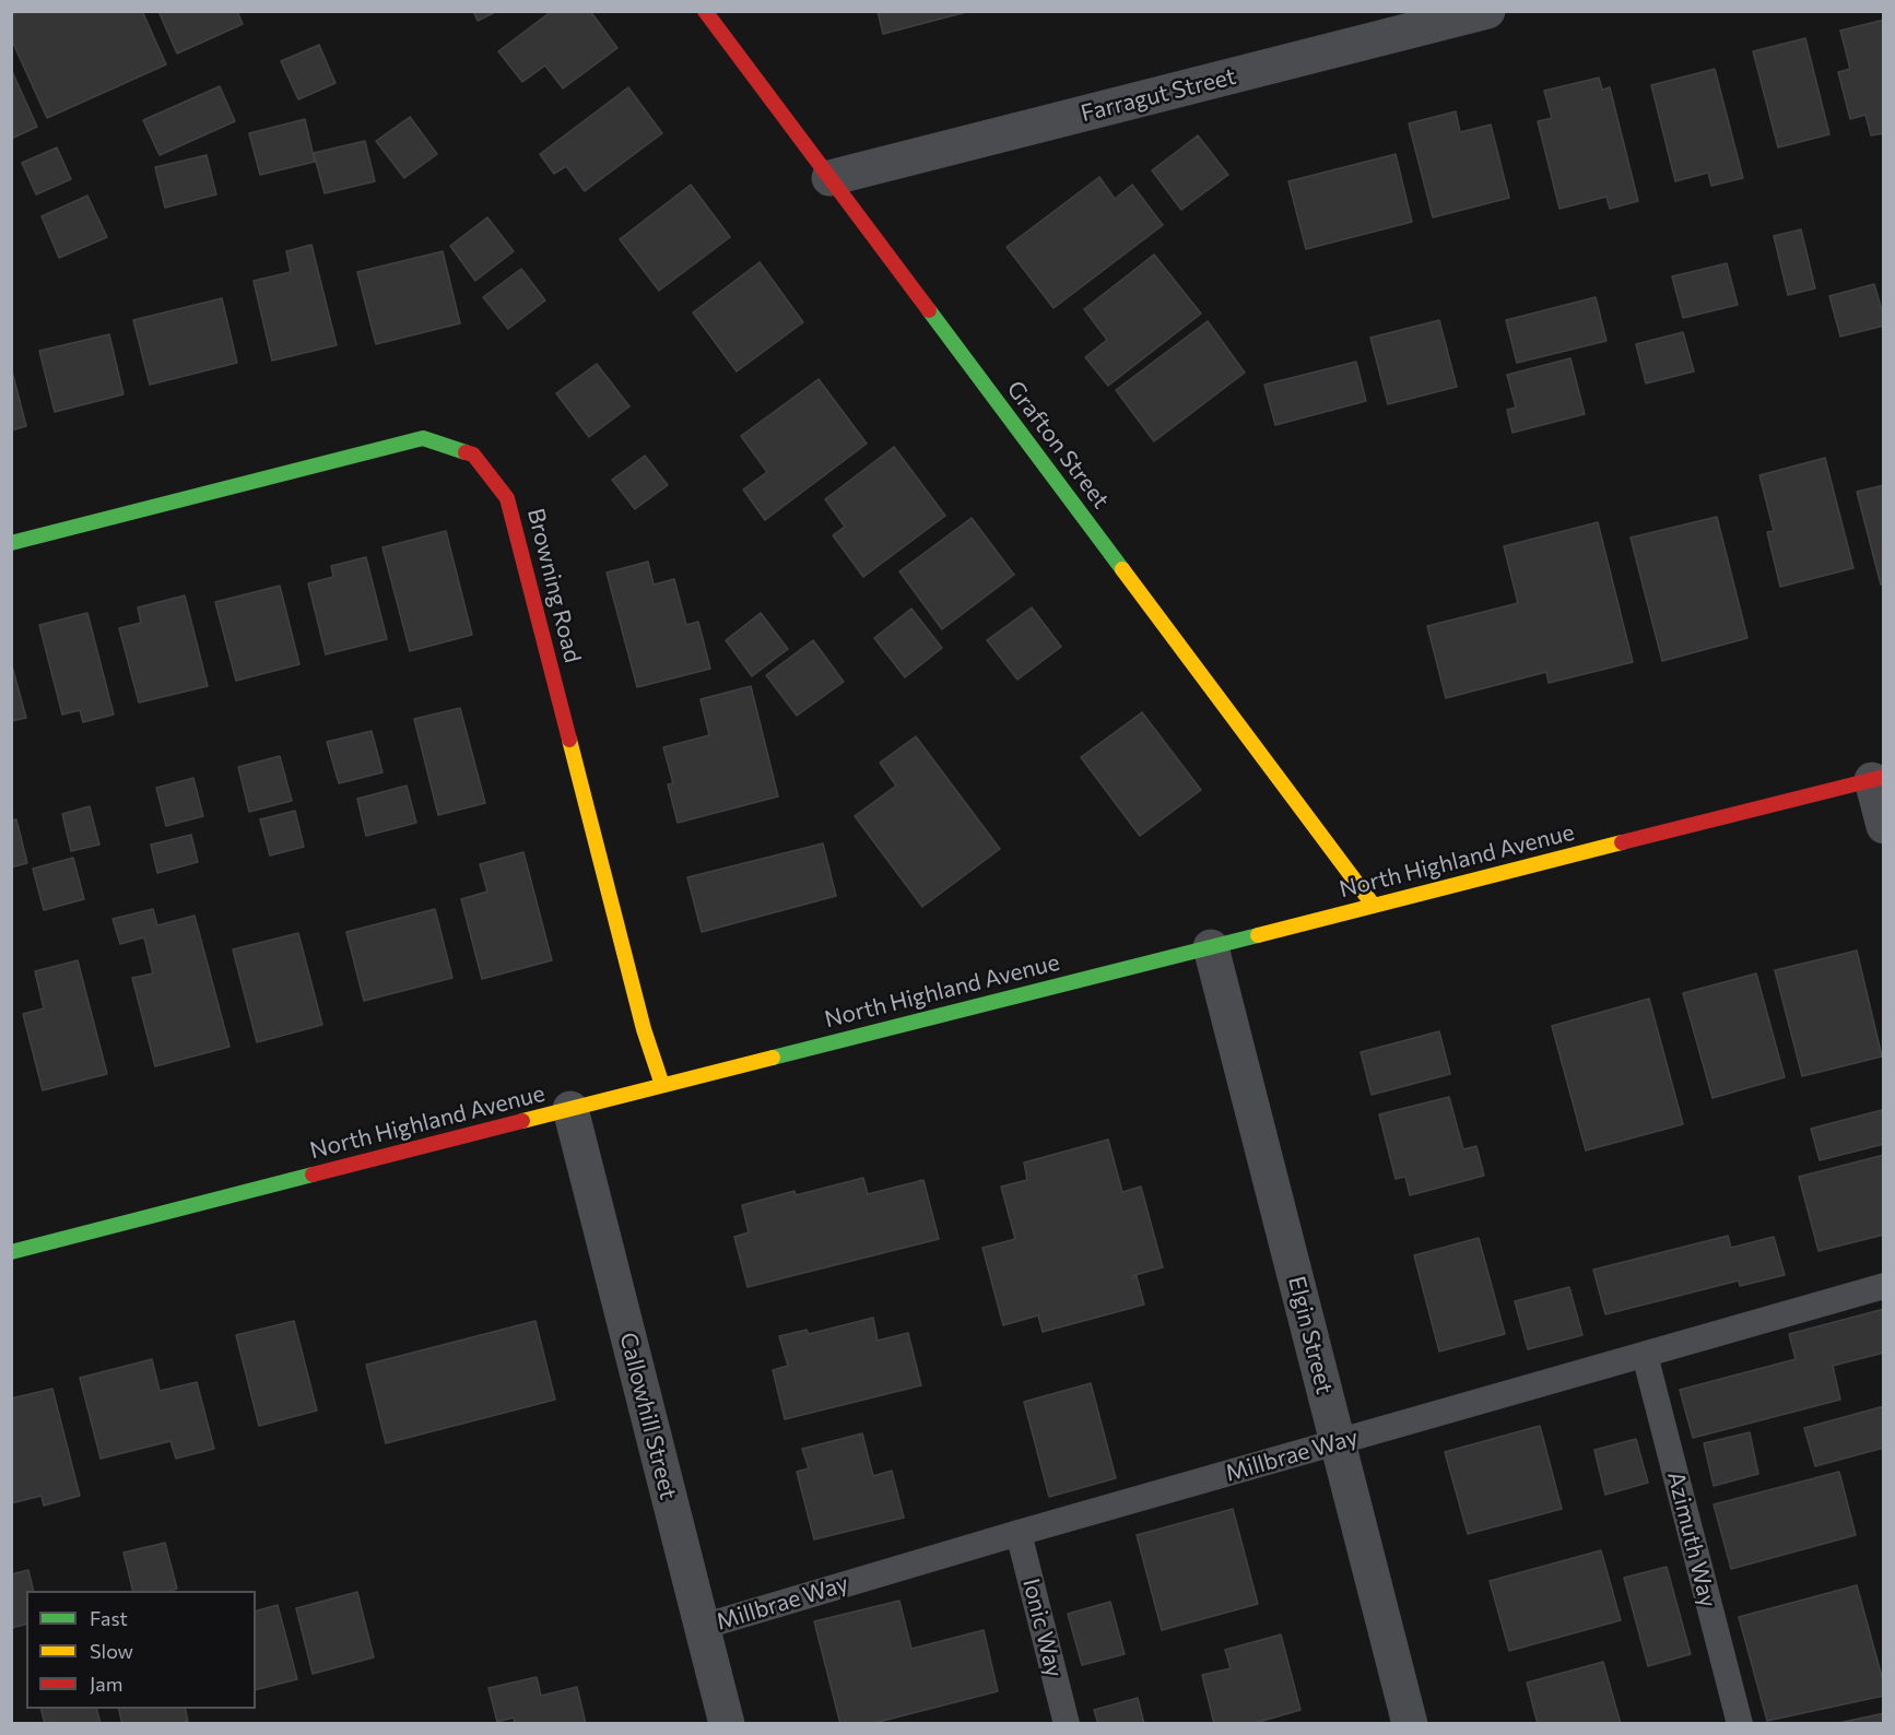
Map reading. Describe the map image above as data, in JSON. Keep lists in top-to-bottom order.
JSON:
{
  "streets": {
    "street": [
      "Farragut Street",
      "Grafton Street",
      "Browning Road",
      "North Highland Avenue",
      "Elgin Street",
      "Callowhill Street"
    ],
    "lane": ["Millbrae Way", "Azimuth Way", "Ionic Way"]
  },
  "crossings": [
    ["Farragut Street", "Grafton Street"],
    ["Grafton Street", "North Highland Avenue"],
    ["Browning Road", "North Highland Avenue"],
    ["North Highland Avenue", "Elgin Street"],
    ["North Highland Avenue", "Callowhill Street"],
    ["Elgin Street", "Millbrae Way"],
    ["Callowhill Street", "Millbrae Way"],
    ["Millbrae Way", "Azimuth Way"],
    ["Millbrae Way", "Ionic Way"]
  ],
  "legend": ["Fast", "Slow", "Jam"]
}
